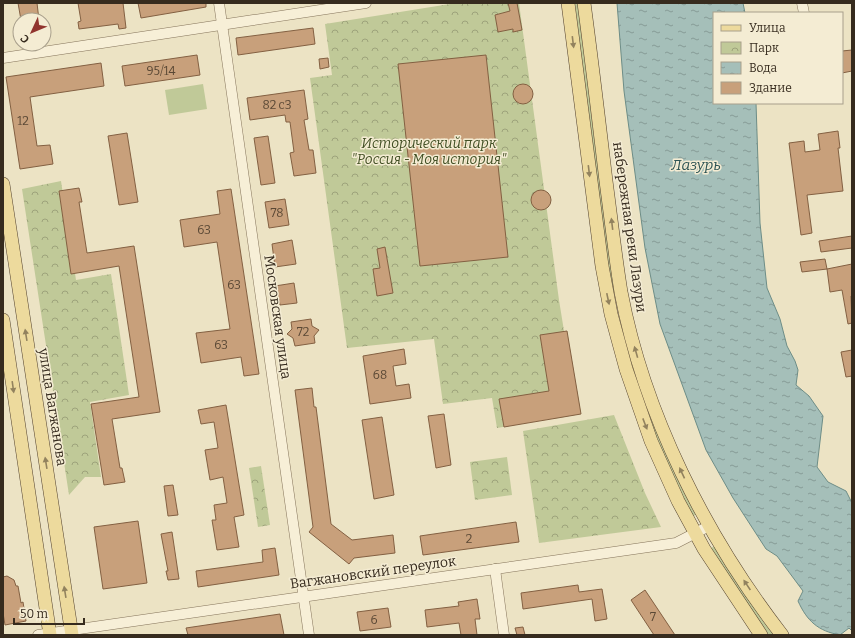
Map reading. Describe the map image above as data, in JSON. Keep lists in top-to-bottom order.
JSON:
{
  "streets": {
    "main road": ["набережная реки Лазури", "улица Вагжанова"],
    "street": ["Московская улица", "Вагжановский переулок"]
  },
  "crossings": [
    ["набережная реки Лазури", "Вагжановский переулок"],
    ["Московская улица", "Вагжановский переулок"],
    ["улица Вагжанова", "Вагжановский переулок"]
  ],
  "water": ["Лазурь"],
  "parks": ["Исторический парк \"Россия - Моя история\""],
  "house_numbers": [
    "95/14",
    "82 с3",
    "12",
    "78",
    "63",
    "63",
    "72",
    "63",
    "68",
    "2",
    "7",
    "6"
  ],
  "legend": [
    "Улица",
    "Парк",
    "Вода",
    "Здание"
  ],
  "scale_bar": "50 m",
  "north": "bottom left"
}
